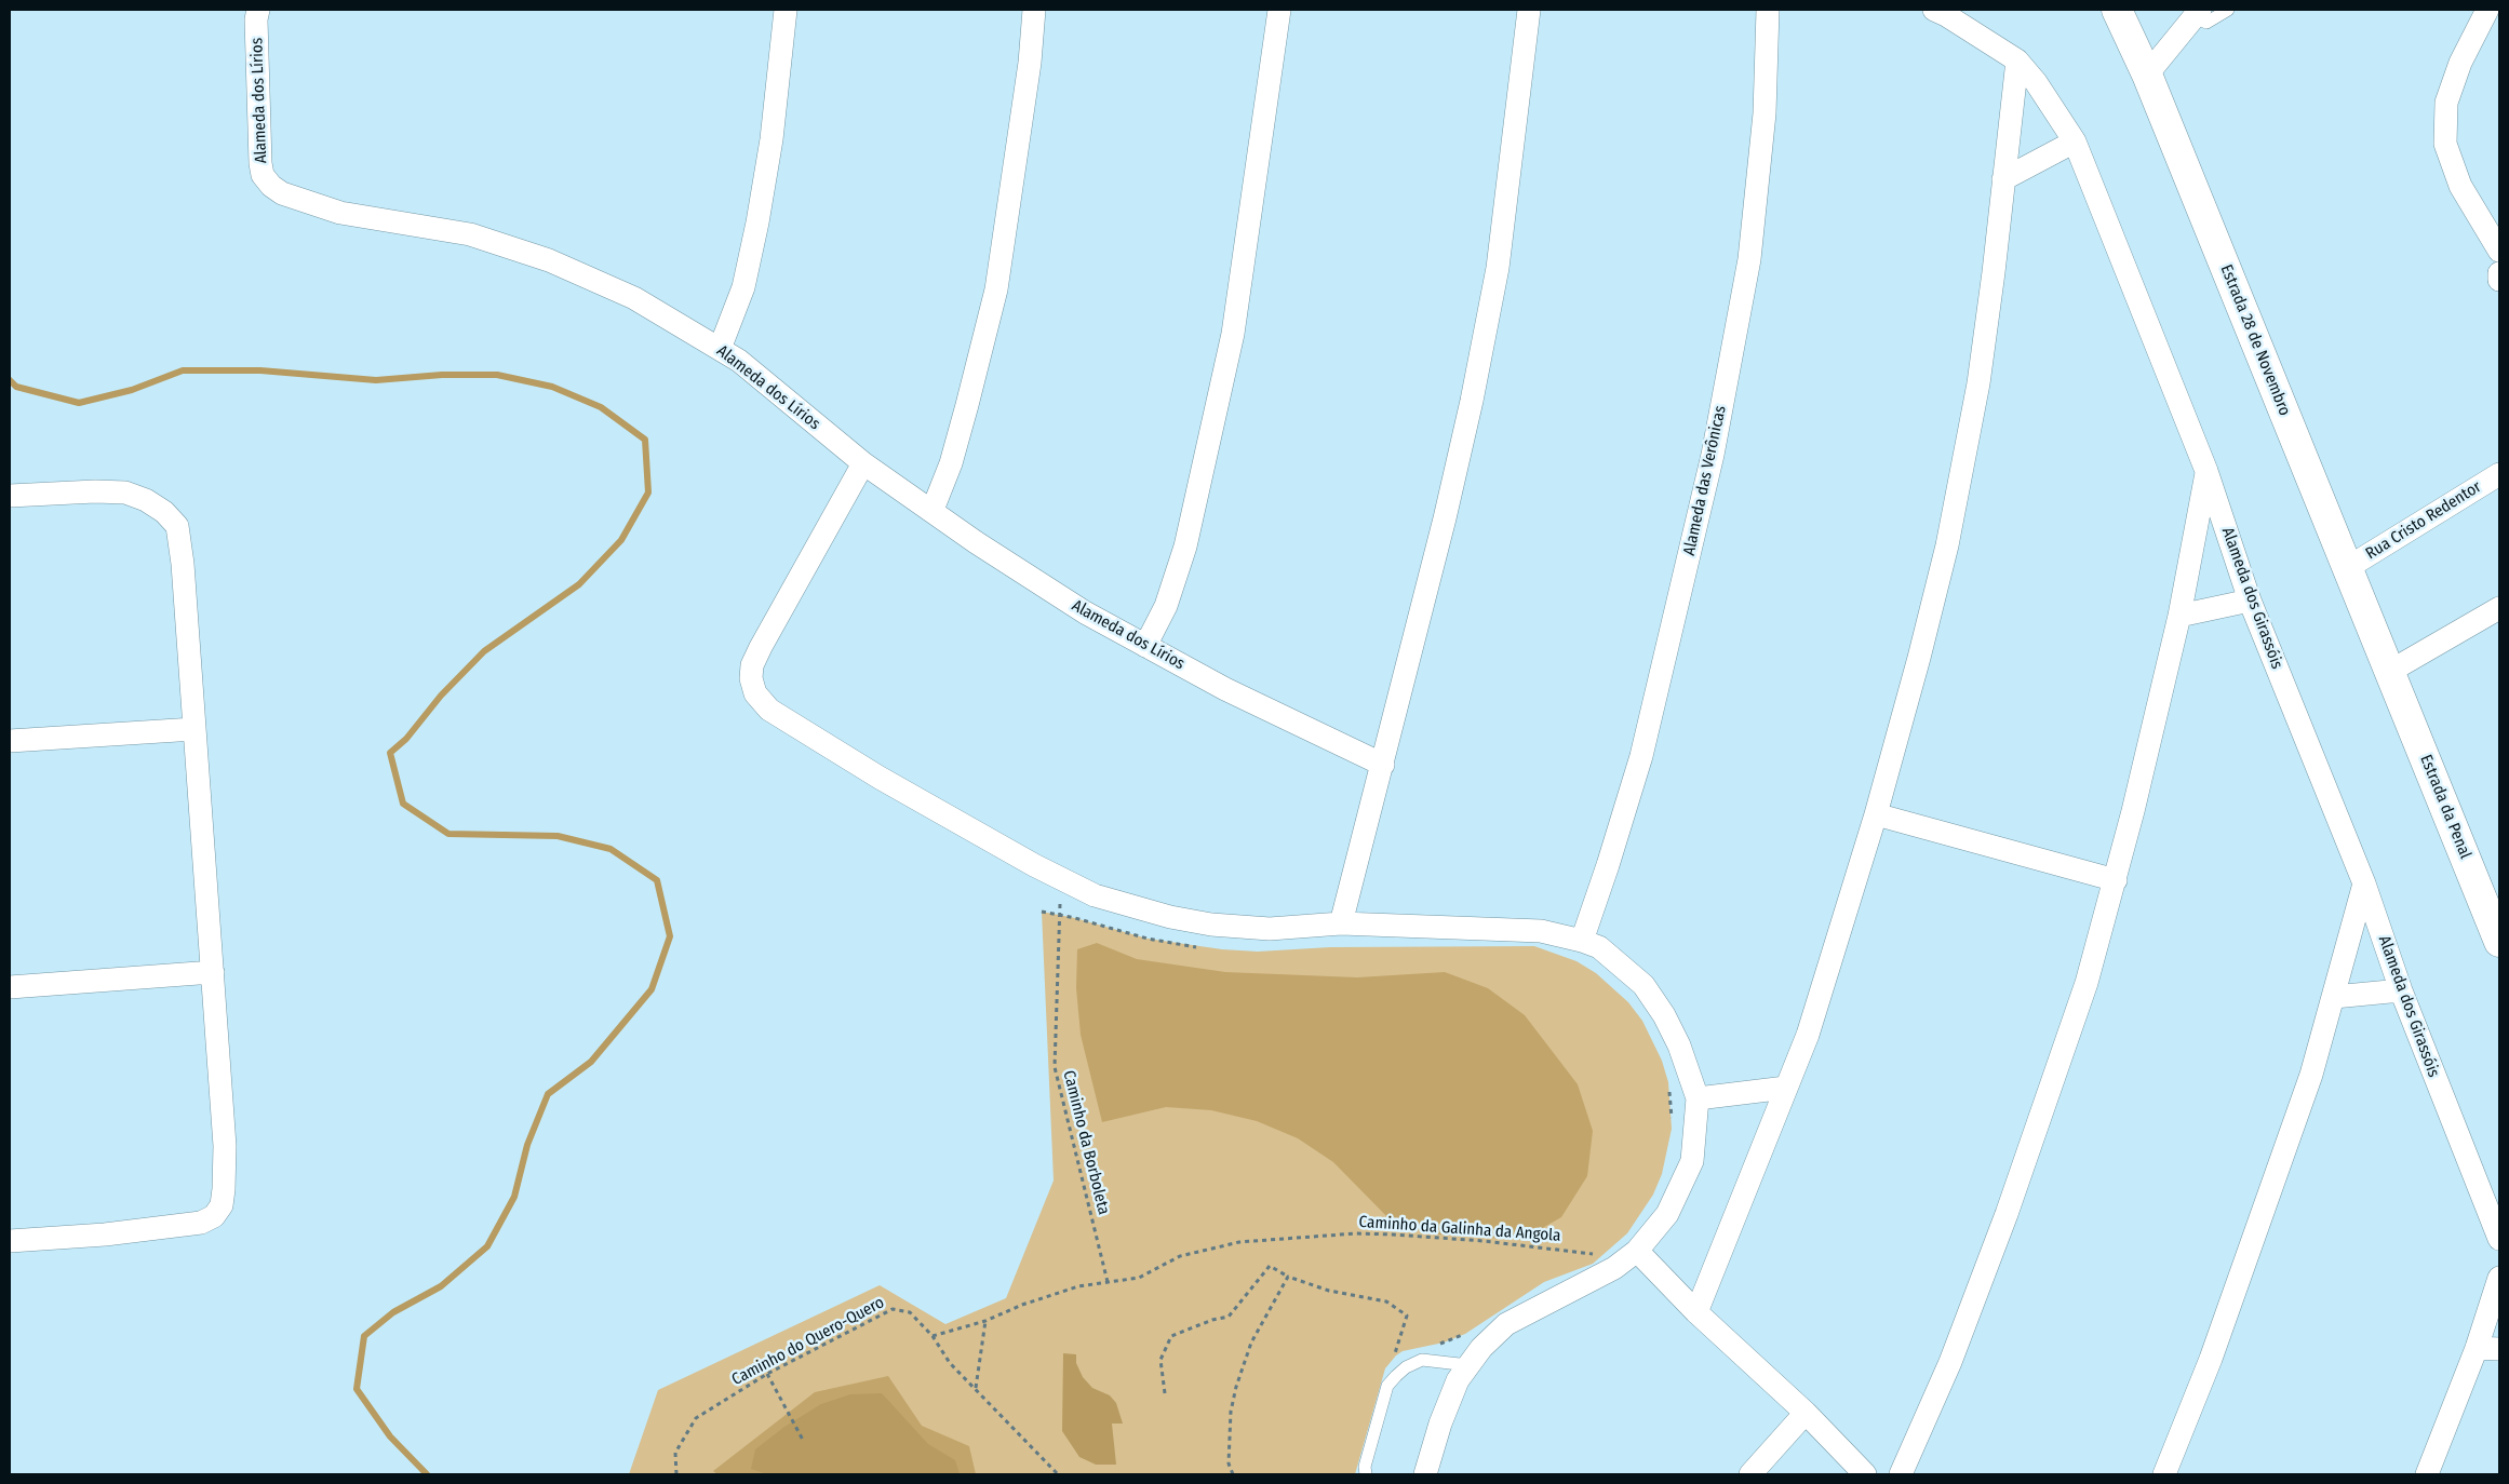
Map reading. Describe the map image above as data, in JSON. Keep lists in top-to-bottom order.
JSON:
{
  "streets": {
    "street": [
      "Alameda dos Lírios",
      "Estrada 28 de Novembro",
      "Alameda das Verônicas",
      "Rua Cristo Redentor",
      "Alameda dos Girassóis",
      "Estrada da Penal"
    ],
    "path": ["Caminho da Borboleta", "Caminho da Galinha da Angola", "Caminho do Quero-Quero"]
  },
  "crossings": [
    ["Estrada 28 de Novembro", "Rua Cristo Redentor"],
    ["Estrada 28 de Novembro", "Estrada da Penal"],
    ["Caminho da Borboleta", "Caminho da Galinha da Angola"],
    ["Caminho da Galinha da Angola", "Caminho do Quero-Quero"]
  ]
}
